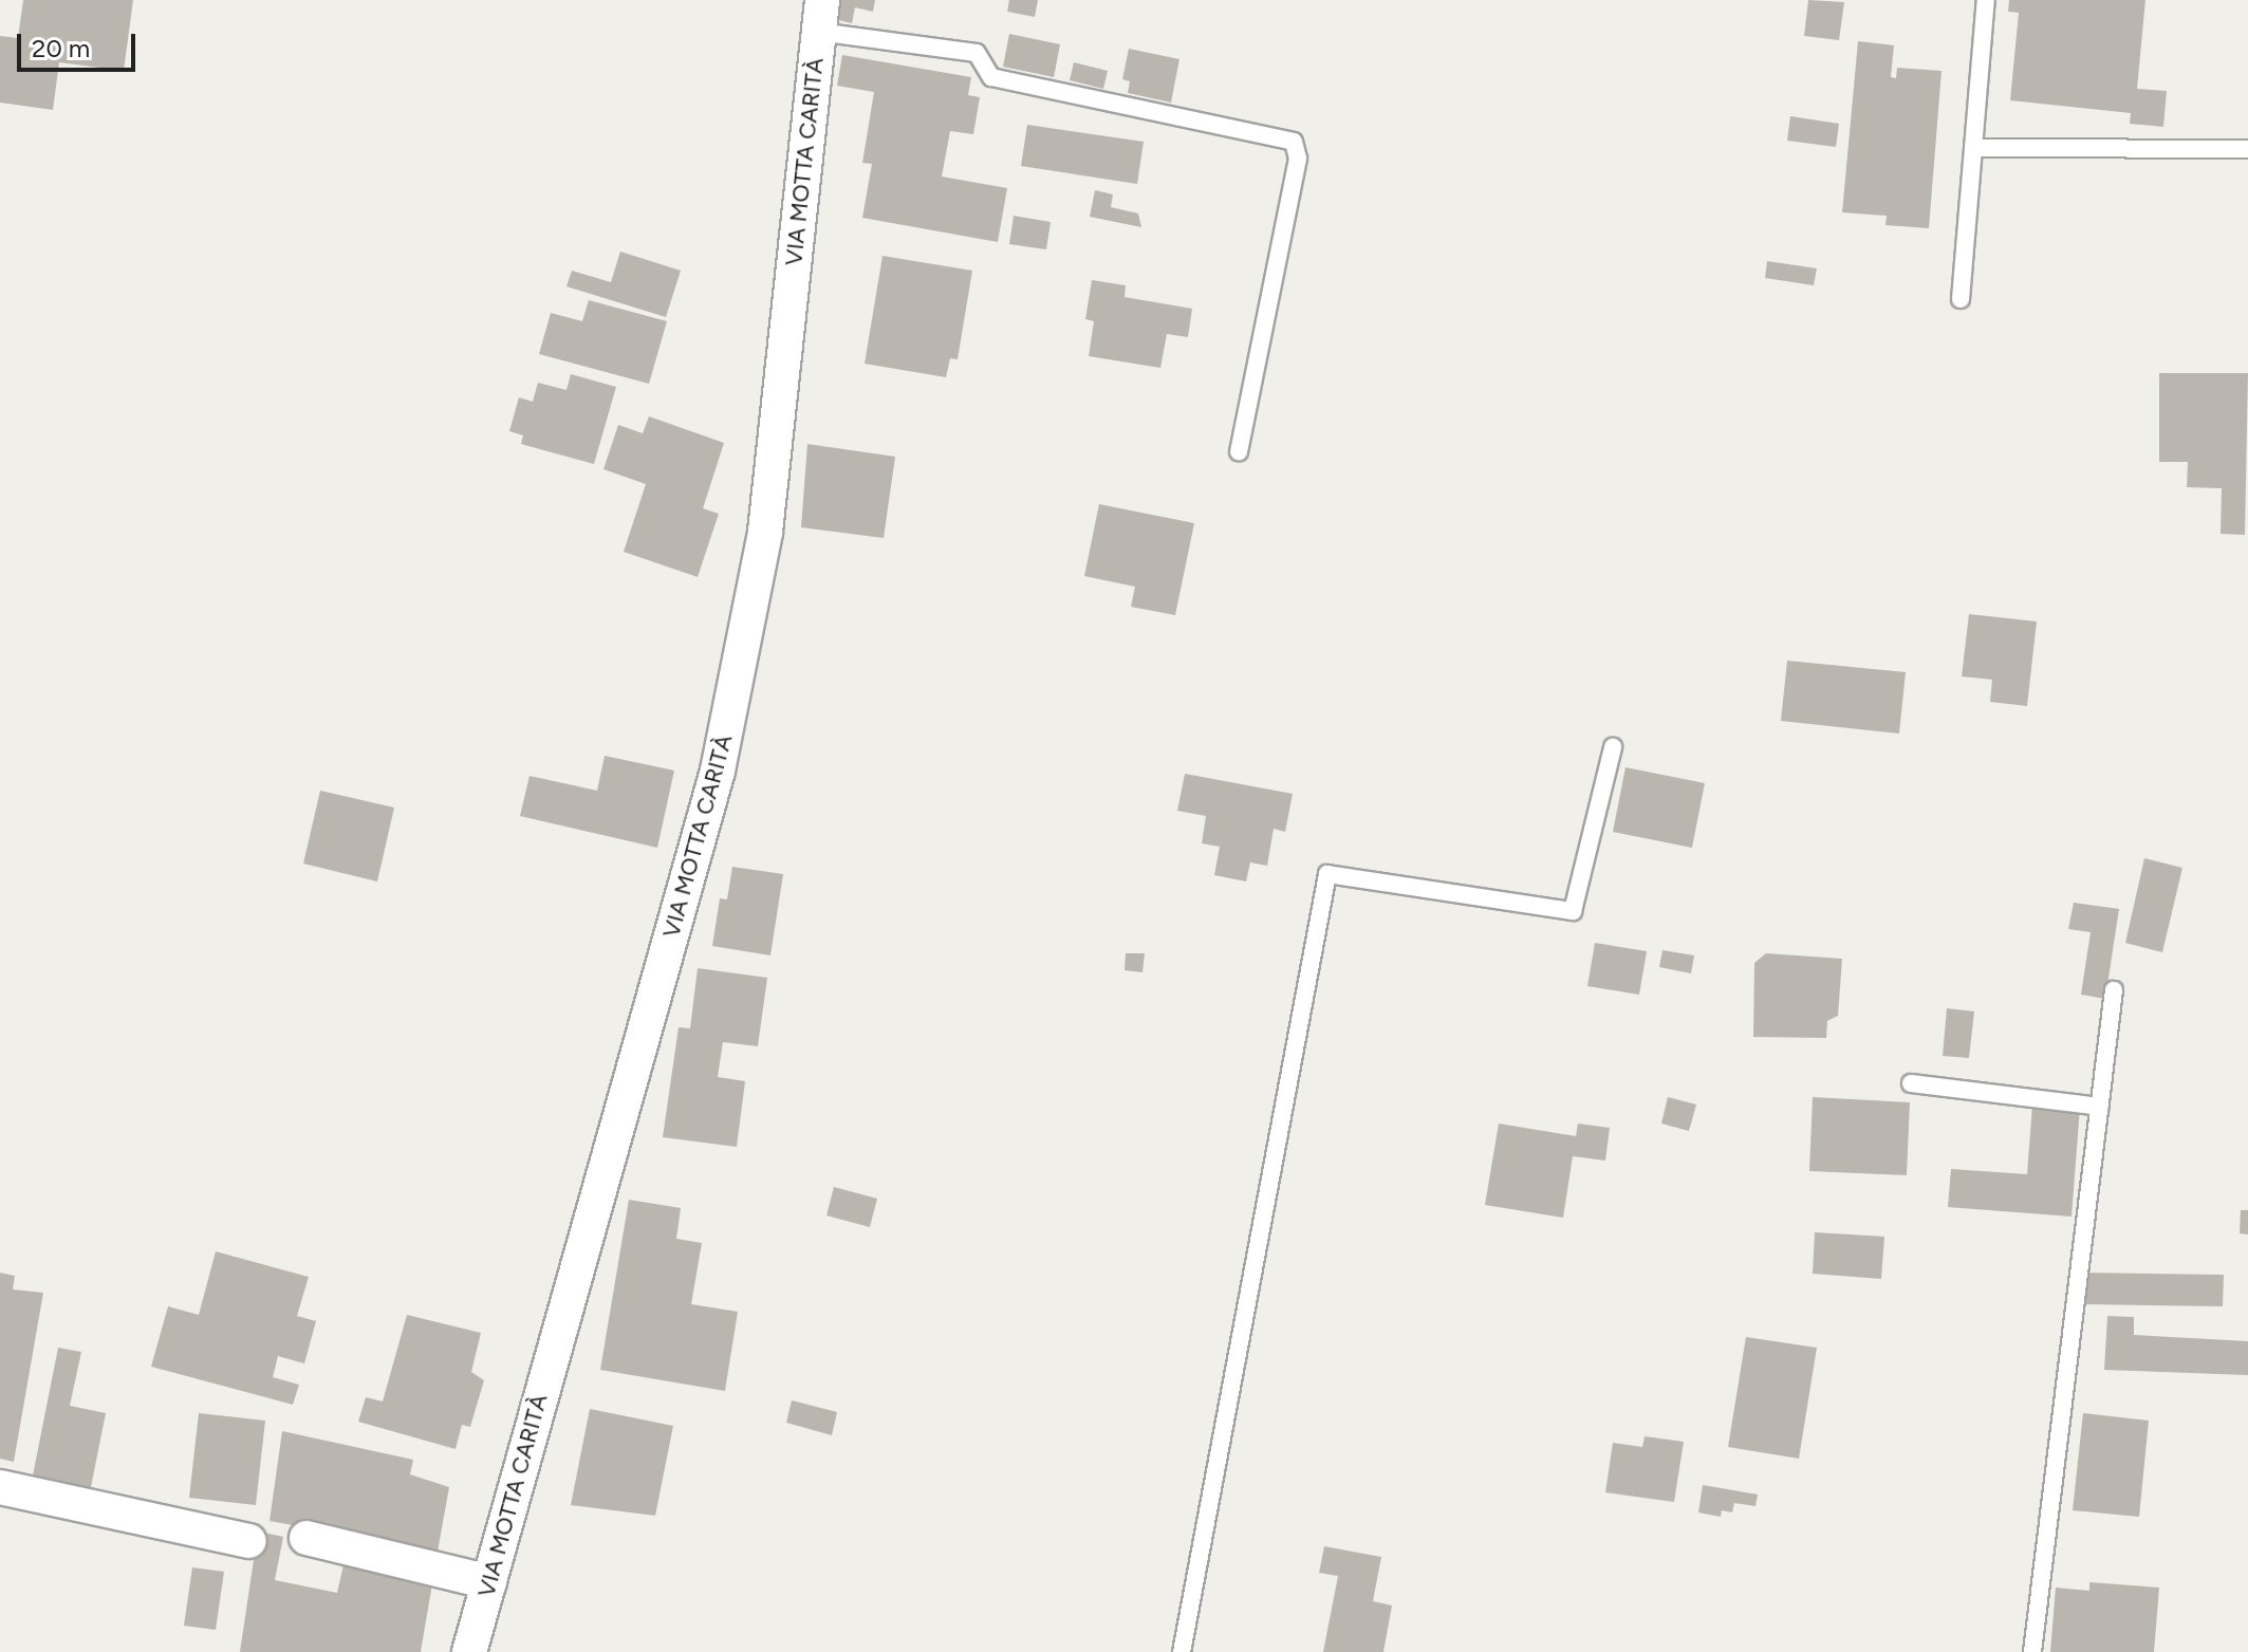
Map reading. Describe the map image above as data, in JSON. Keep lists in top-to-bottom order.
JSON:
{
  "streets": {
    "street": ["VIA MOTTA CARITÀ"]
  },
  "scale_bar": "20 m"
}
